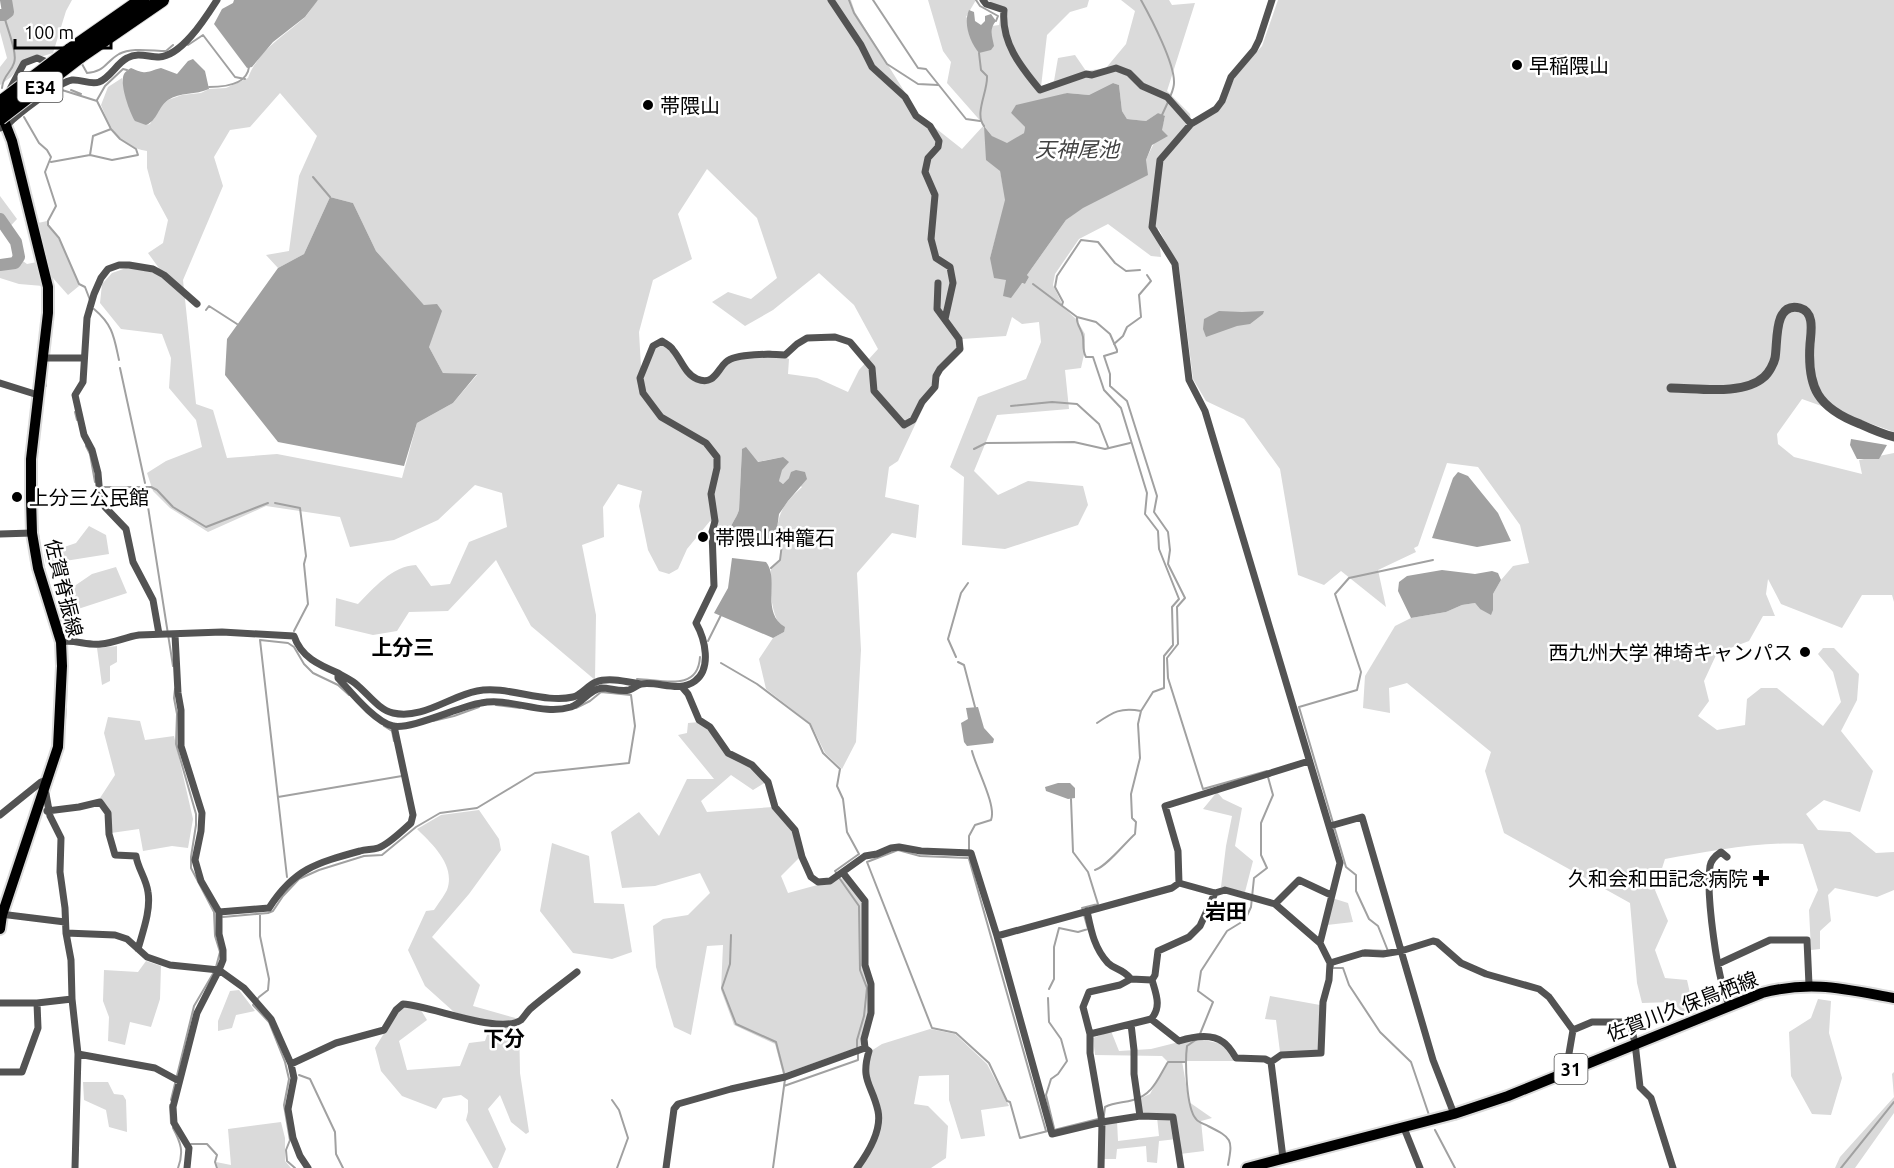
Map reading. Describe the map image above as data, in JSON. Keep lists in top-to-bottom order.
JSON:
{
  "streets": {
    "highway": ["E34"],
    "main road": ["佐賀脊振線", "佐賀川久保鳥栖線", "31"]
  },
  "crossings": [
    ["E34", "佐賀脊振線"]
  ],
  "districts": ["上分三", "岩田", "下分"],
  "water": ["天神尾池"],
  "places": {
    "other": [
      "早稲隈山",
      "帯隈山",
      "上分三公民館",
      "帯隈山神籠石",
      "西九州大学 神埼キャンパス"
    ],
    "health": ["久和会和田記念病院"]
  },
  "scale_bar": "100 m"
}
